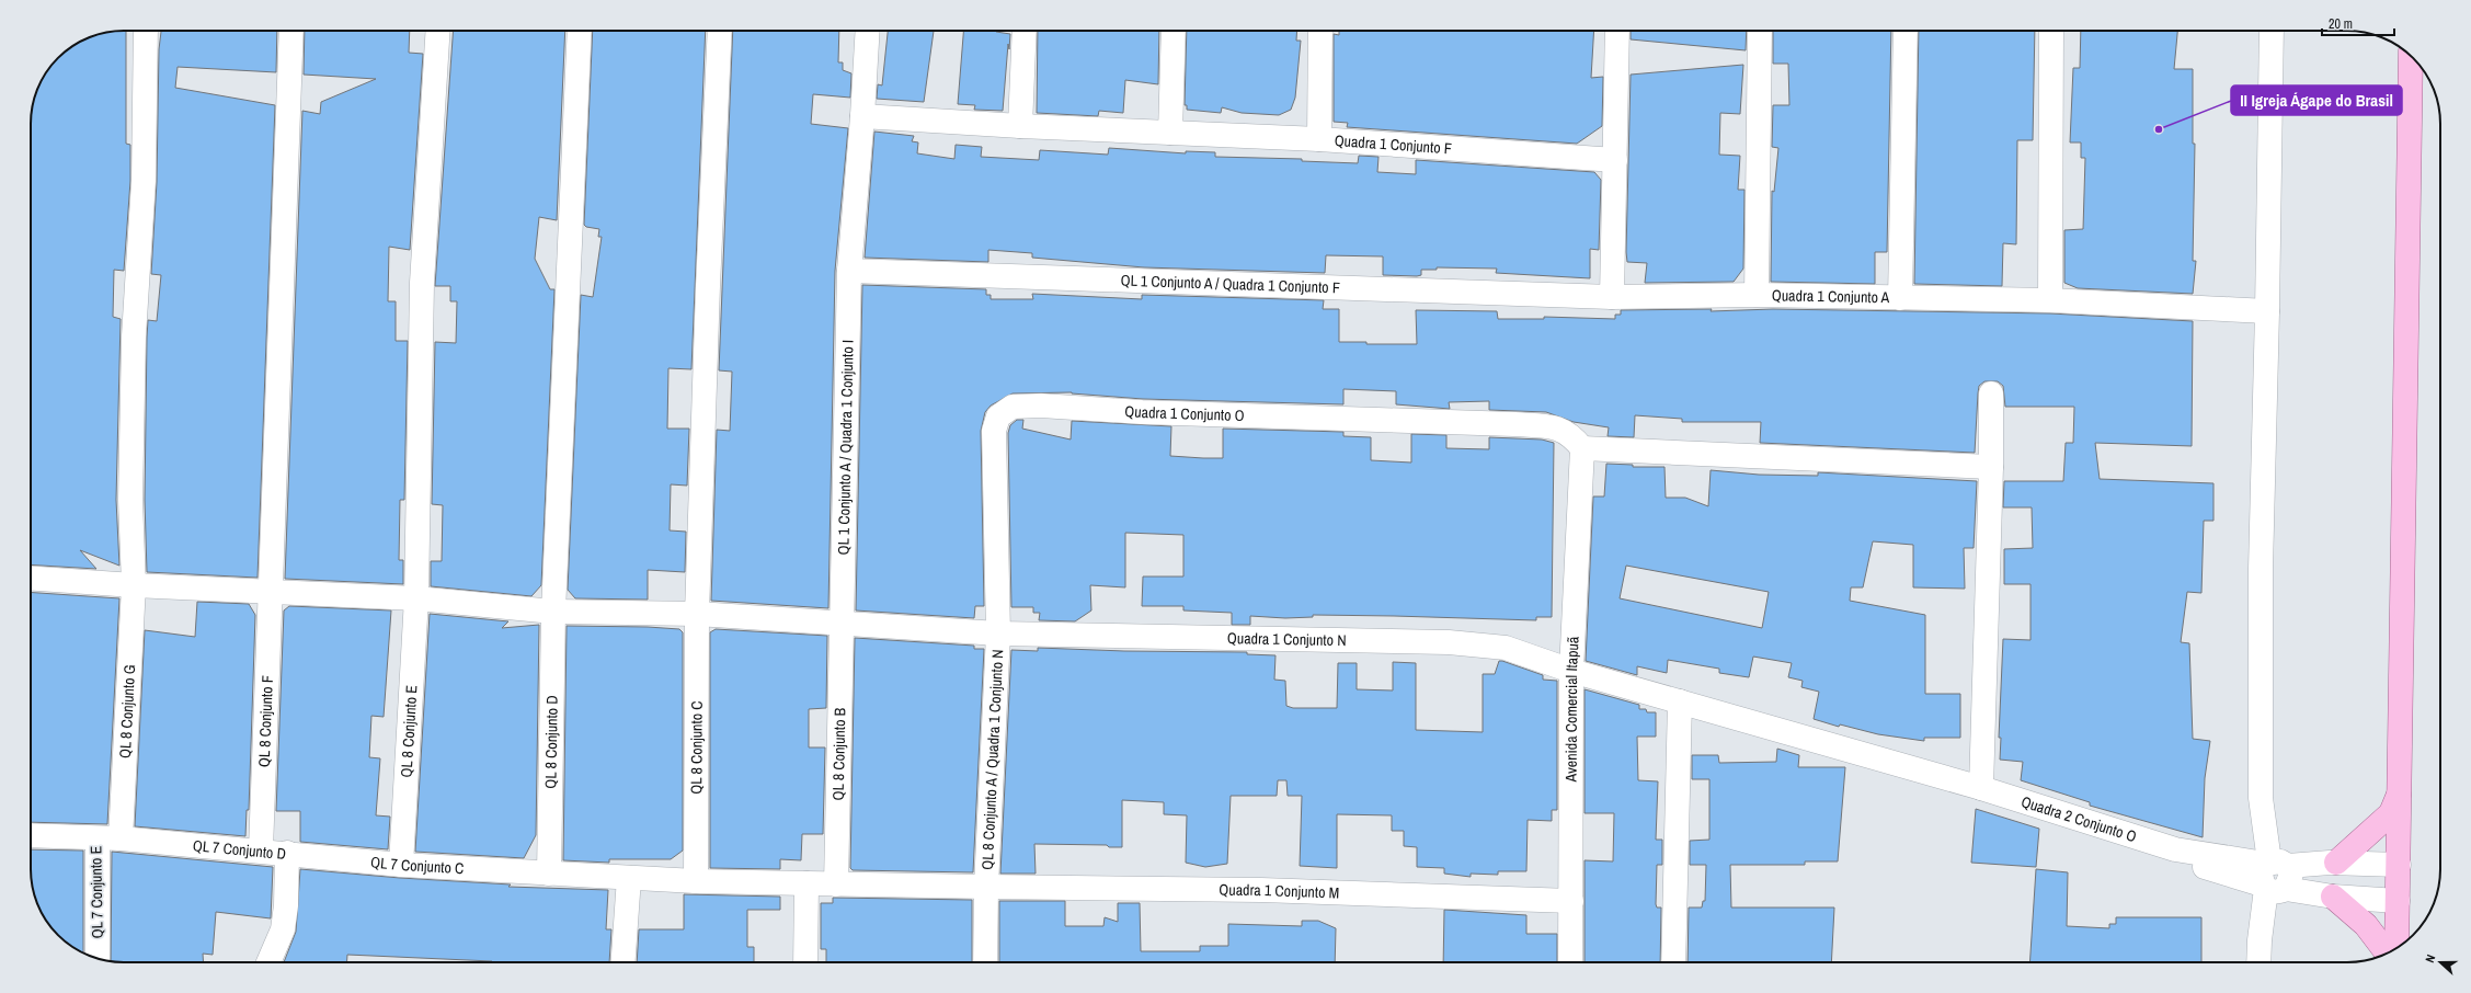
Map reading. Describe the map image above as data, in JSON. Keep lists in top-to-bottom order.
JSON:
{
  "streets": {
    "street": [
      "Quadra 1 Conjunto F",
      "QL 1 Conjunto A / Quadra 1 Conjunto F",
      "Quadra 1 Conjunto A",
      "Quadra 1 Conjunto O",
      "QL 1 Conjunto A / Quadra 1 Conjunto I",
      "Quadra 1 Conjunto N",
      "Avenida Comercial Itapuã",
      "QL 8 Conjunto G",
      "QL 8 Conjunto F",
      "QL 8 Conjunto E",
      "QL 8 Conjunto D",
      "QL 8 Conjunto C",
      "QL 8 Conjunto B",
      "QL 8 Conjunto A / Quadra 1 Conjunto N",
      "Quadra 2 Conjunto O",
      "QL 7 Conjunto D",
      "QL 7 Conjunto C",
      "Quadra 1 Conjunto M",
      "QL 7 Conjunto E"
    ]
  },
  "crossings": [
    ["Quadra 1 Conjunto F", "QL 1 Conjunto A / Quadra 1 Conjunto I"],
    ["QL 1 Conjunto A / Quadra 1 Conjunto F", "Quadra 1 Conjunto A"],
    ["QL 1 Conjunto A / Quadra 1 Conjunto F", "QL 1 Conjunto A / Quadra 1 Conjunto I"],
    ["Quadra 1 Conjunto O", "Quadra 1 Conjunto N"],
    ["Quadra 1 Conjunto O", "Avenida Comercial Itapuã"],
    ["Quadra 1 Conjunto O", "QL 8 Conjunto A / Quadra 1 Conjunto N"],
    ["QL 1 Conjunto A / Quadra 1 Conjunto I", "Quadra 1 Conjunto N"],
    ["QL 1 Conjunto A / Quadra 1 Conjunto I", "QL 8 Conjunto B"],
    ["Quadra 1 Conjunto N", "Avenida Comercial Itapuã"],
    ["Quadra 1 Conjunto N", "QL 8 Conjunto G"],
    ["Quadra 1 Conjunto N", "QL 8 Conjunto F"],
    ["Quadra 1 Conjunto N", "QL 8 Conjunto E"],
    ["Quadra 1 Conjunto N", "QL 8 Conjunto D"],
    ["Quadra 1 Conjunto N", "QL 8 Conjunto C"],
    ["Quadra 1 Conjunto N", "QL 8 Conjunto B"],
    ["Quadra 1 Conjunto N", "QL 8 Conjunto A / Quadra 1 Conjunto N"],
    ["Quadra 1 Conjunto N", "Quadra 2 Conjunto O"],
    ["Avenida Comercial Itapuã", "Quadra 1 Conjunto M"],
    ["QL 8 Conjunto G", "QL 7 Conjunto D"],
    ["QL 8 Conjunto G", "QL 7 Conjunto E"],
    ["QL 8 Conjunto F", "QL 7 Conjunto D"],
    ["QL 8 Conjunto E", "QL 7 Conjunto C"],
    ["QL 8 Conjunto D", "QL 7 Conjunto C"],
    ["QL 8 Conjunto C", "QL 7 Conjunto C"],
    ["QL 8 Conjunto B", "Quadra 1 Conjunto M"],
    ["QL 8 Conjunto A / Quadra 1 Conjunto N", "Quadra 1 Conjunto M"],
    ["QL 7 Conjunto D", "QL 7 Conjunto C"],
    ["QL 7 Conjunto D", "QL 7 Conjunto E"]
  ],
  "places": ["II Igreja Ágape do Brasil"],
  "scale_bar": "20 m",
  "north": "left"
}
